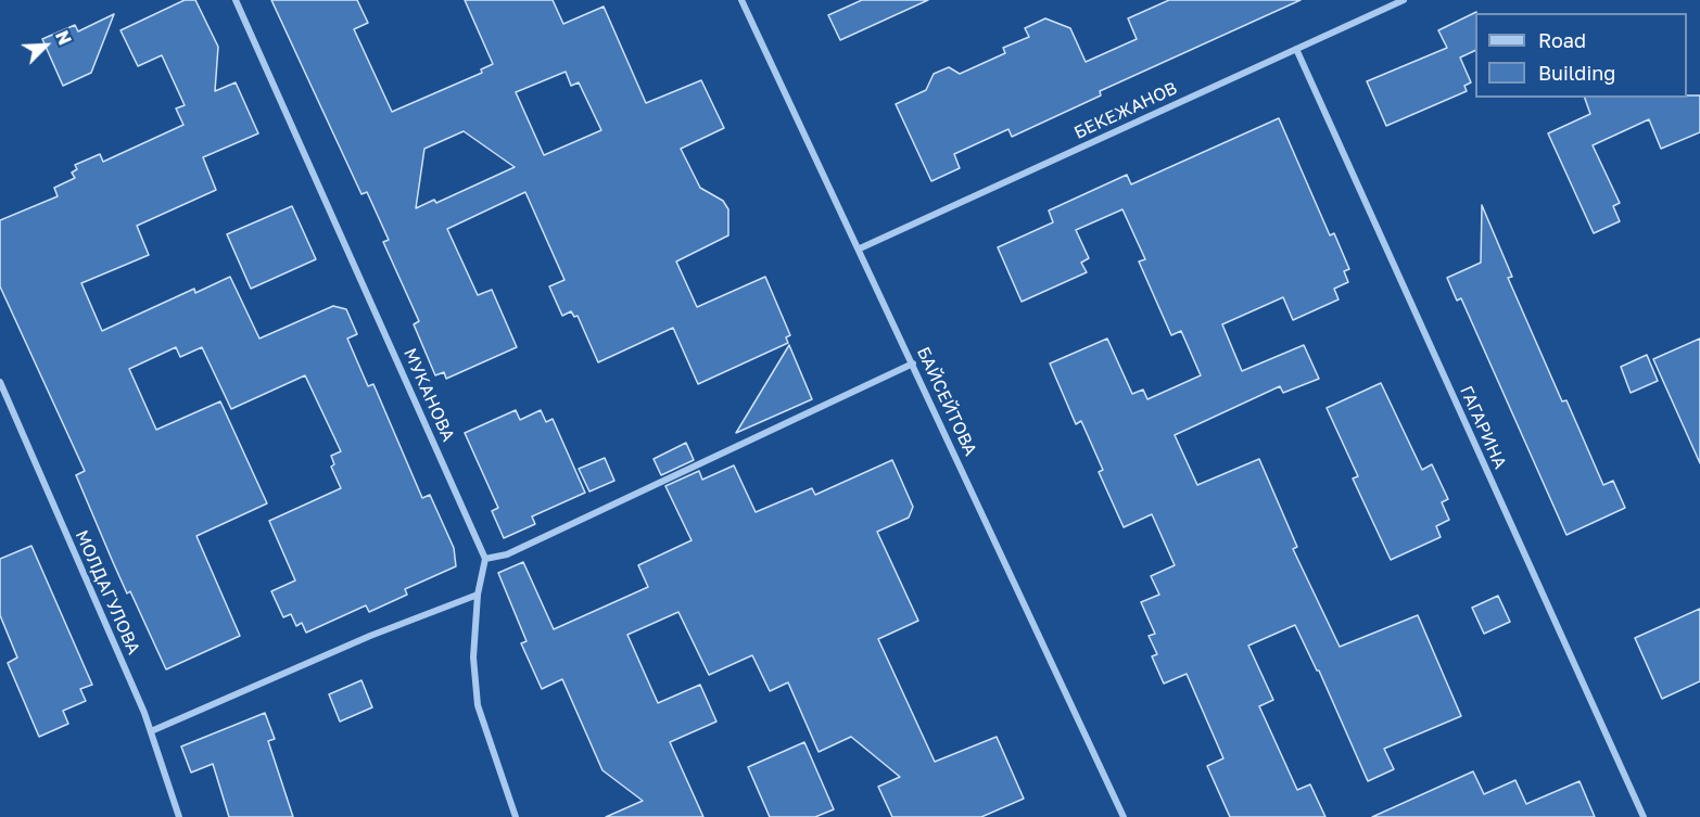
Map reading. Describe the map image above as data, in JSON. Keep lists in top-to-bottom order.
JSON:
{
  "streets": {
    "street": [
      "БЕКЕЖАНОВ",
      "МУКАНОВА",
      "БАЙСЕЙТОВА",
      "ГАГАРИНА",
      "МОЛДАГУЛОВА"
    ]
  },
  "crossings": [
    ["БЕКЕЖАНОВ", "БАЙСЕЙТОВА"],
    ["БЕКЕЖАНОВ", "ГАГАРИНА"]
  ],
  "legend": ["Road", "Building"],
  "north": "top right"
}
